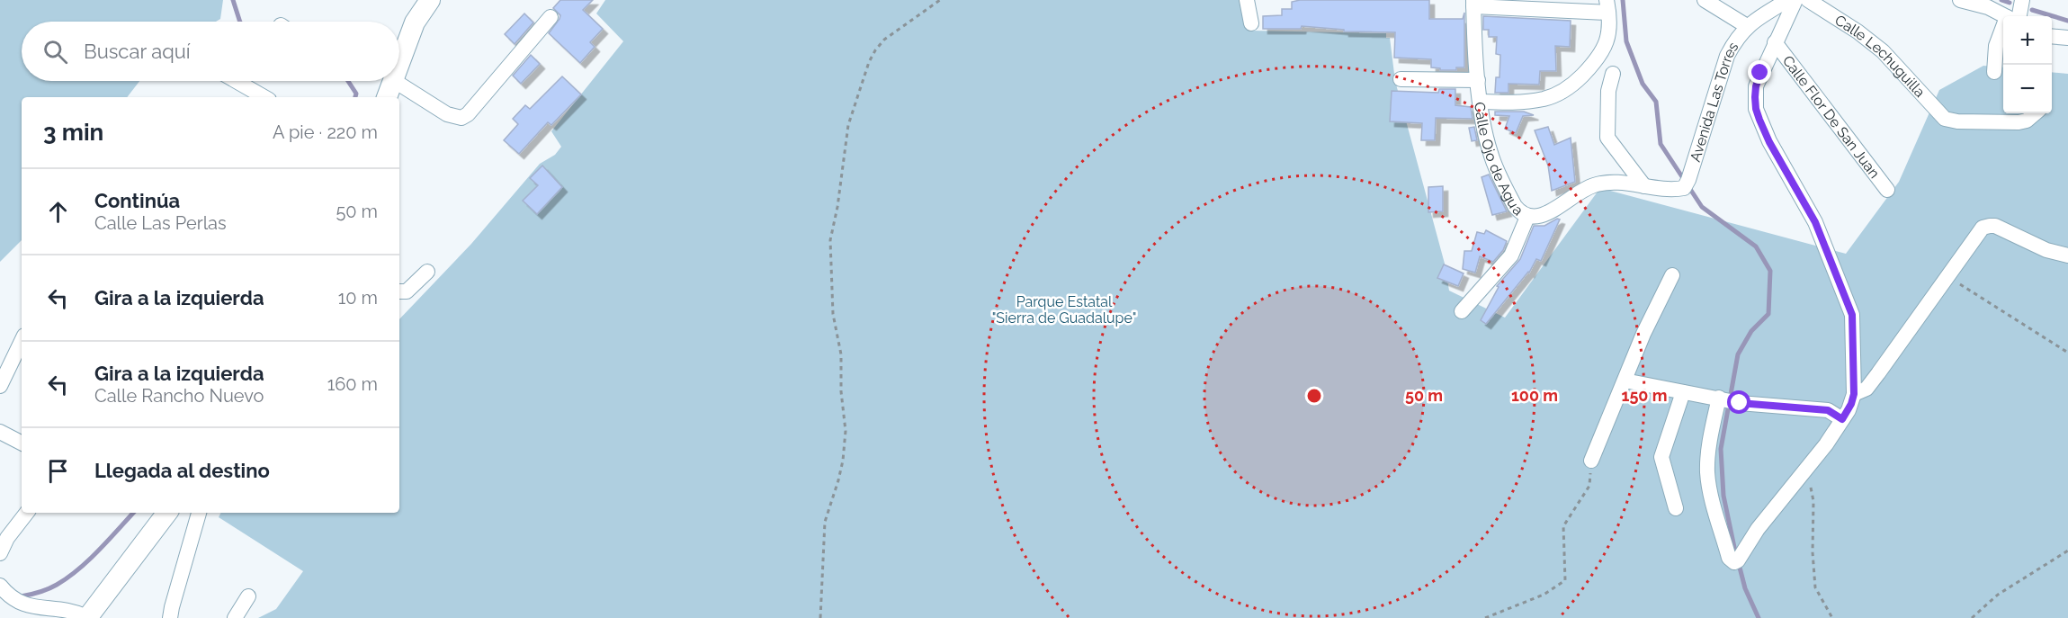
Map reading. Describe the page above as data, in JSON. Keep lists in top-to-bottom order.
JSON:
{
  "streets": {
    "street": [
      "Calle Lechuguilla",
      "Avenida Las Torres",
      "Calle Flor De San Juan",
      "Calle Ojo de Agua"
    ]
  },
  "crossings": [
    ["Avenida Las Torres", "Calle Ojo de Agua"]
  ],
  "parks": ["Parque Estatal \"Sierra de Guadalupe\""],
  "page": {
    "map_buttons": ["+", "−"],
    "search": "Buscar aquí",
    "heading": ["3 min", "A pie · 220 m"],
    "list": [
      ["Continúa", "Calle Las Perlas", "50 m"],
      ["Gira a la izquierda", "10 m"],
      ["Gira a la izquierda", "Calle Rancho Nuevo", "160 m"],
      "Llegada al destino"
    ]
  },
  "rings": ["50 m", "100 m", "150 m"]
}
